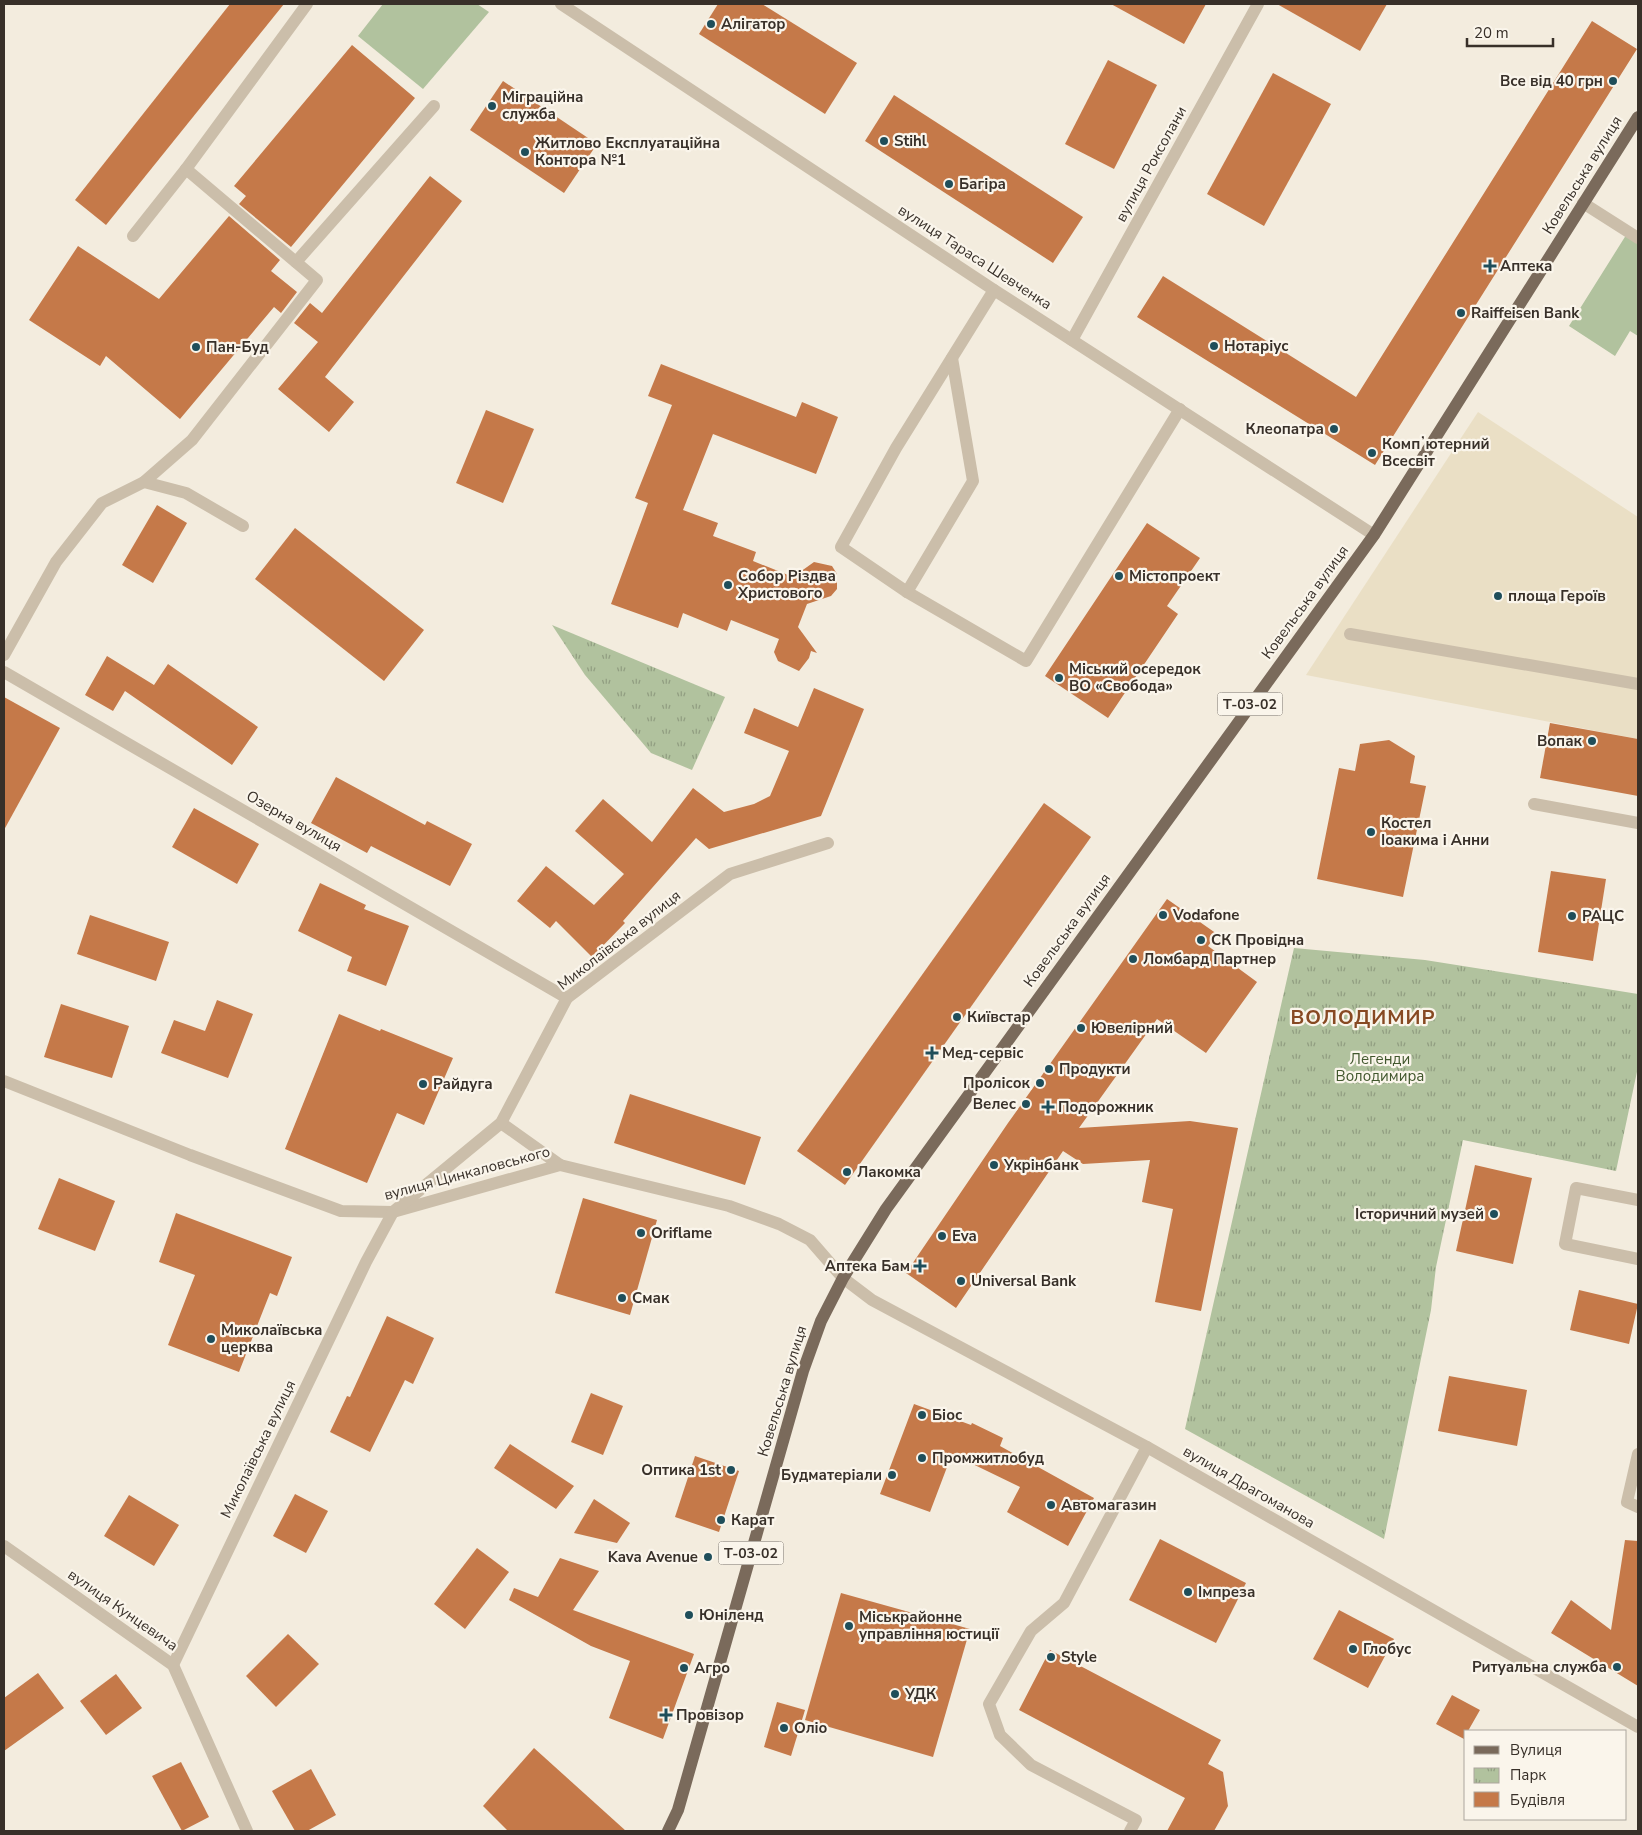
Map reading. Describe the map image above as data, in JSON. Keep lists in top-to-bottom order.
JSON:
{
  "streets": {
    "main road": ["Ковельська вулиця", "Т-03-02"],
    "street": [
      "вулиця Роксолани",
      "вулиця Тараса Шевченка",
      "Озерна вулиця",
      "Миколаївська вулиця",
      "вулиця Цинкаловського",
      "вулиця Драгоманова",
      "вулиця Кунцевича"
    ]
  },
  "crossings": [
    ["вулиця Роксолани", "вулиця Тараса Шевченка"],
    ["Ковельська вулиця", "вулиця Тараса Шевченка"],
    ["Ковельська вулиця", "вулиця Цинкаловського"],
    ["Ковельська вулиця", "вулиця Драгоманова"],
    ["Озерна вулиця", "Миколаївська вулиця"],
    ["Миколаївська вулиця", "вулиця Цинкаловського"],
    ["Миколаївська вулиця", "вулиця Кунцевича"],
    ["вулиця Цинкаловського", "вулиця Драгоманова"]
  ],
  "districts": ["ВОЛОДИМИР"],
  "parks": ["Легенди Володимира"],
  "places": {
    "other": [
      "Алігатор",
      "Все від 40 грн",
      "Міграційна служба",
      "Stihl",
      "Житлово Експлуатаційна Контора №1",
      "Багіра",
      "Raiffeisen Bank",
      "Нотаріус",
      "Пан-Буд",
      "Клеопатра",
      "Компʼютерний Всесвіт",
      "Містопроект",
      "Собор Різдва Христового",
      "площа Героїв",
      "Міський осередок ВО «Свобода»",
      "Вопак",
      "Костел Іоакима і Анни",
      "Vodafone",
      "РАЦС",
      "СК Провідна",
      "Ломбард Партнер",
      "Київстар",
      "Ювелірний",
      "Продукти",
      "Пролісок",
      "Райдуга",
      "Велес",
      "Укрінбанк",
      "Лакомка",
      "Історичний музей",
      "Oriflame",
      "Eva",
      "Universal Bank",
      "Смак",
      "Миколаївська церква",
      "Біос",
      "Промжитлобуд",
      "Оптика 1st",
      "Будматеріали",
      "Автомагазин",
      "Карат",
      "Kava Avenue",
      "Імпреза",
      "Юніленд",
      "Міськрайонне управління юстиції",
      "Глобус",
      "Style",
      "Ритуальна служба",
      "Агро",
      "УДК",
      "Оліо"
    ],
    "health": [
      "Аптека",
      "Мед-сервіс",
      "Подорожник",
      "Аптека Бам",
      "Провізор"
    ]
  },
  "legend": ["Вулиця", "Парк", "Будівля"],
  "scale_bar": "20 m"
}
